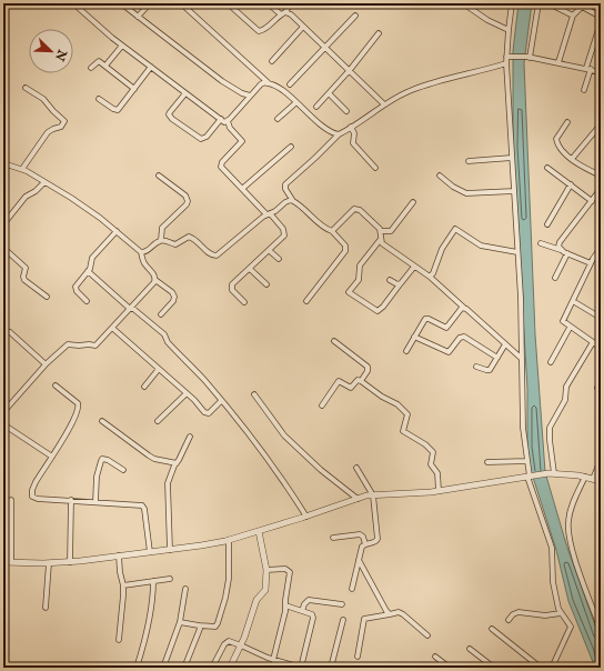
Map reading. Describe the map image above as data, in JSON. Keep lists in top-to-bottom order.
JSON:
{
  "north": "bottom right"
}
